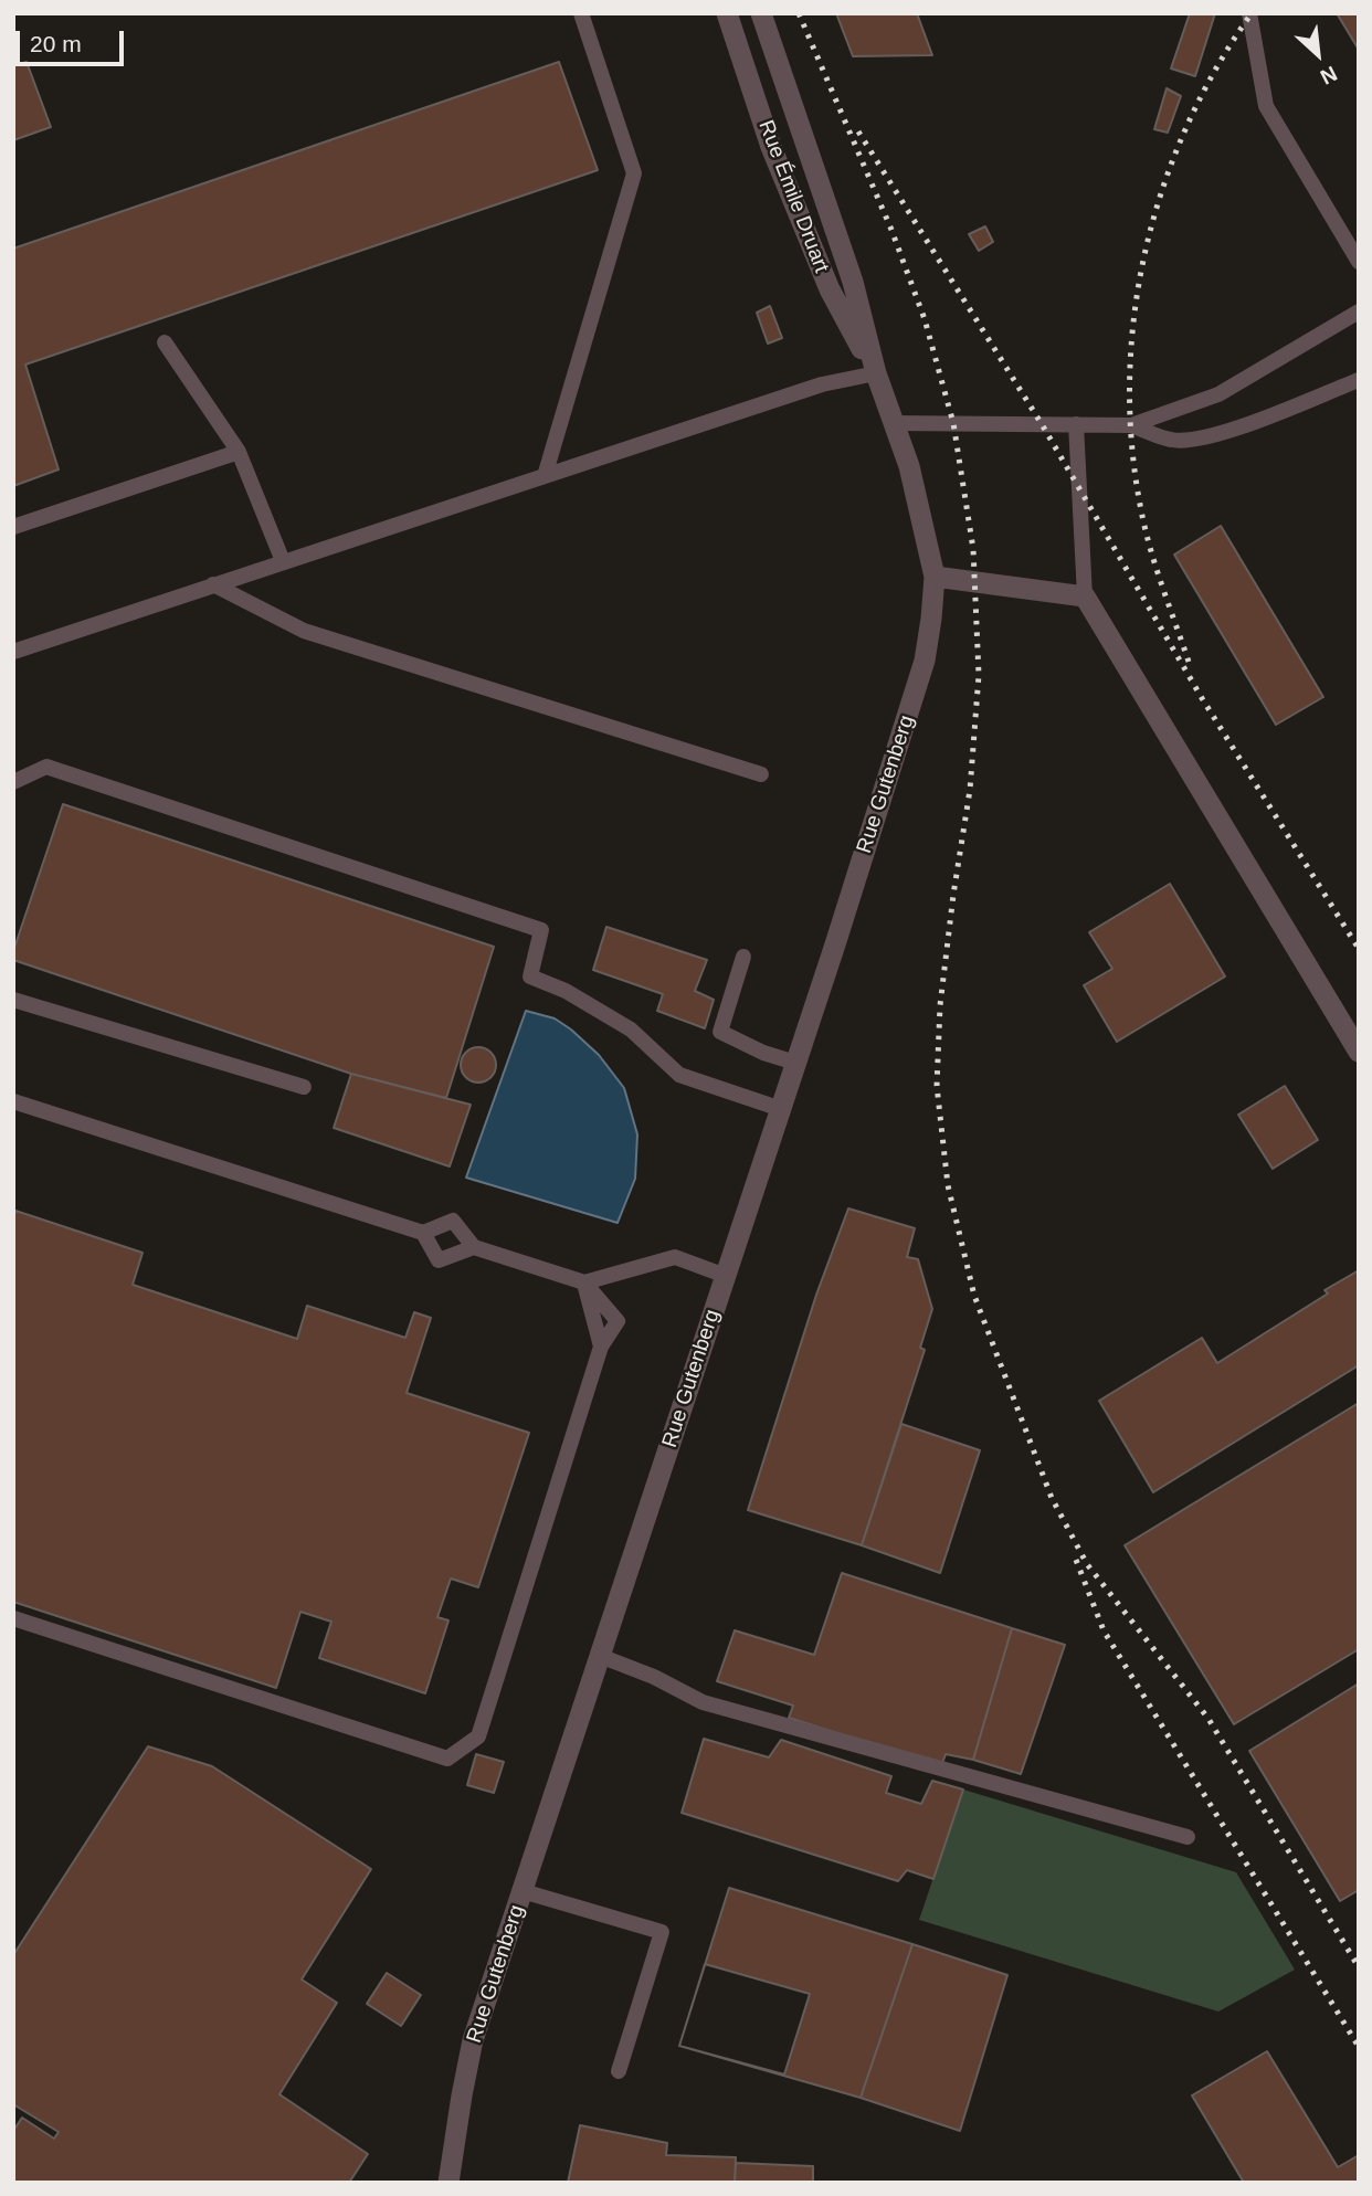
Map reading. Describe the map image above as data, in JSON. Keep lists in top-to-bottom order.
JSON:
{
  "streets": {
    "street": ["Rue Émile Druart", "Rue Gutenberg"]
  },
  "crossings": [
    ["Rue Émile Druart", "Rue Gutenberg"]
  ],
  "scale_bar": "20 m",
  "north": "bottom right"
}
